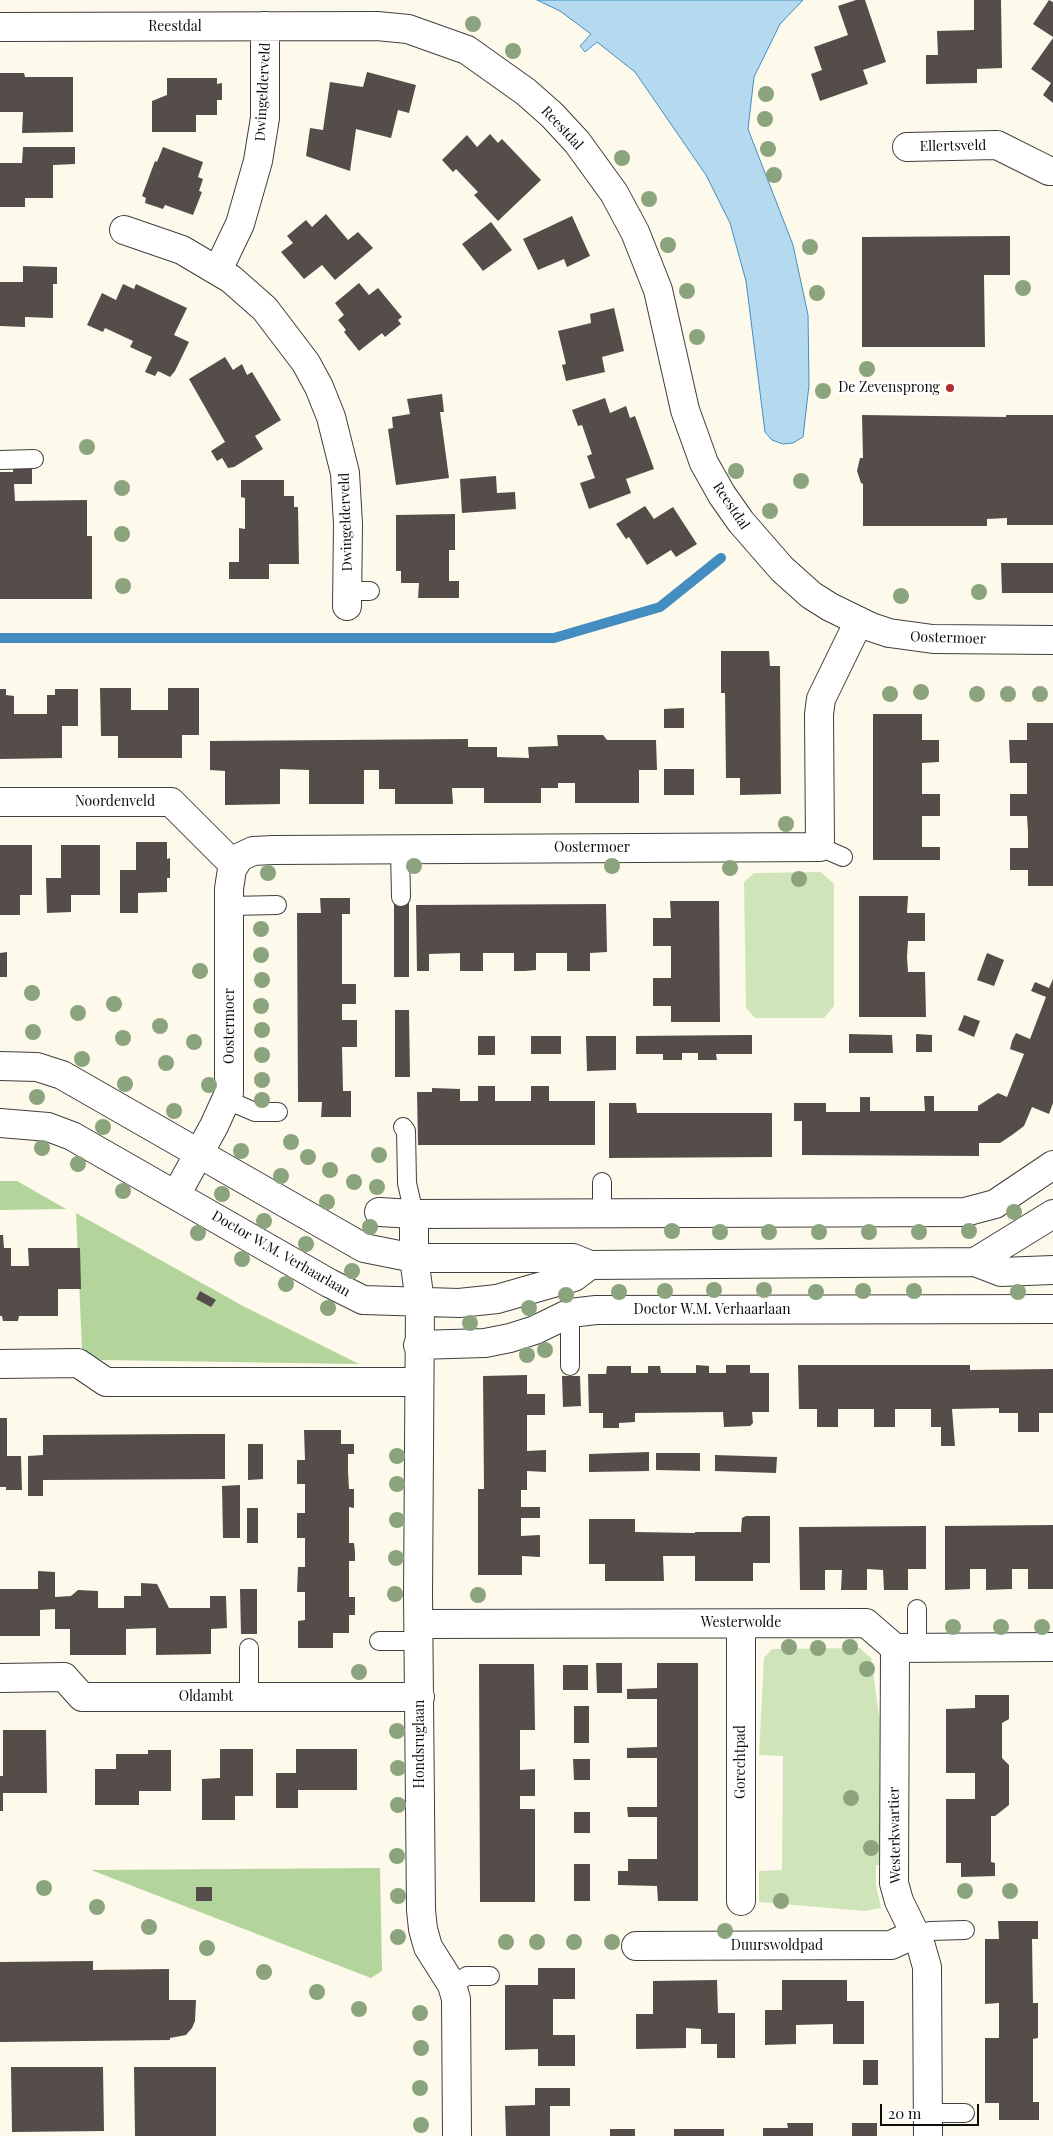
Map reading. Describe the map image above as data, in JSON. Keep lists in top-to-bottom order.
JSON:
{
  "streets": {
    "street": [
      "Reestdal",
      "Dwingelderveld",
      "Ellertsveld",
      "Oostermoer",
      "Noordenveld",
      "Doctor W.M. Verhaarlaan",
      "Westerwolde",
      "Oldambt",
      "Hondsruglaan",
      "Gorechtpad",
      "Westerkwartier",
      "Duurswoldpad"
    ]
  },
  "crossings": [
    ["Reestdal", "Dwingelderveld"],
    ["Reestdal", "Oostermoer"],
    ["Oostermoer", "Noordenveld"],
    ["Doctor W.M. Verhaarlaan", "Hondsruglaan"],
    ["Westerwolde", "Hondsruglaan"],
    ["Westerwolde", "Gorechtpad"],
    ["Westerwolde", "Westerkwartier"],
    ["Oldambt", "Hondsruglaan"],
    ["Westerkwartier", "Duurswoldpad"]
  ],
  "places": ["De Zevensprong"],
  "scale_bar": "20 m"
}
